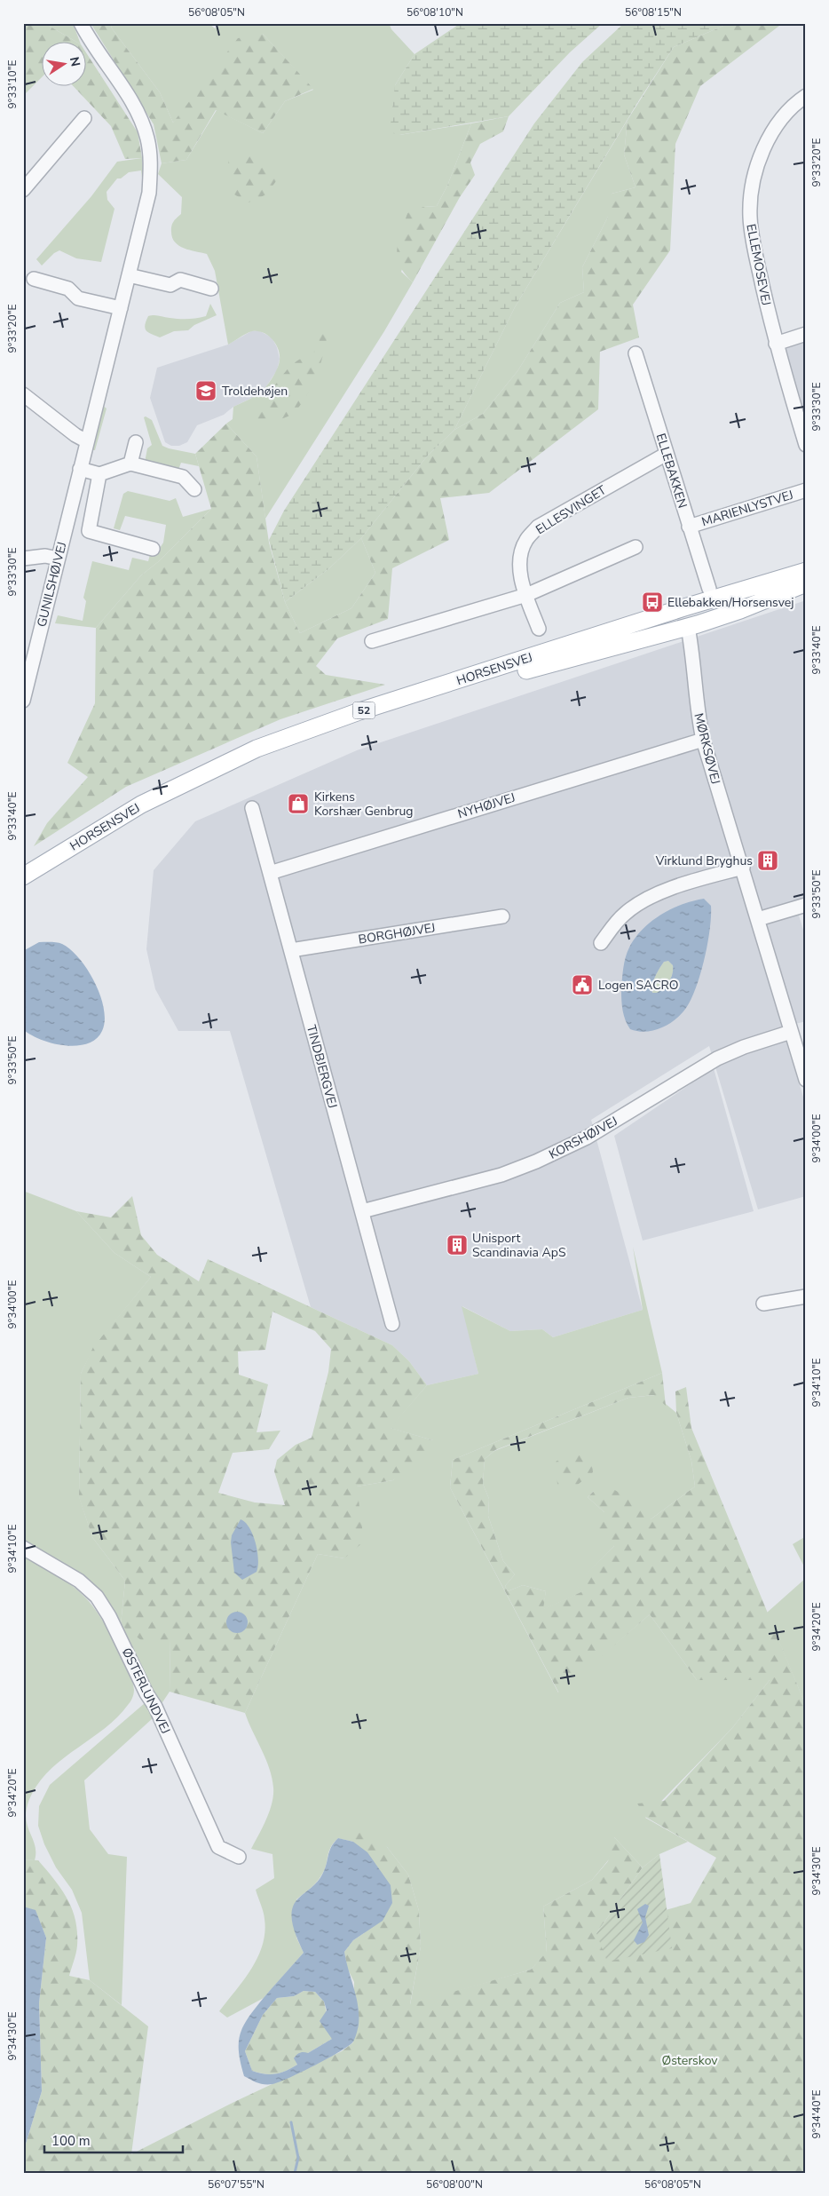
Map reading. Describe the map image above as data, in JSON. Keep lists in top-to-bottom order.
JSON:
{
  "streets": {
    "main road": ["HORSENSVEJ", "52"],
    "street": [
      "ELLEMOSEVEJ",
      "ELLEBAKKEN",
      "MARIENLYSTVEJ",
      "ELLESVINGET",
      "GUNILSHØJVEJ",
      "MØRKSØVEJ",
      "NYHØJVEJ",
      "BORGHØJVEJ",
      "TINDBJERGVEJ",
      "KORSHØJVEJ",
      "ØSTERLUNDVEJ"
    ]
  },
  "crossings": [
    ["ELLEBAKKEN", "MARIENLYSTVEJ"],
    ["ELLEBAKKEN", "ELLESVINGET"],
    ["ELLEBAKKEN", "52"],
    ["HORSENSVEJ", "52"],
    ["HORSENSVEJ", "MØRKSØVEJ"],
    ["52", "MØRKSØVEJ"],
    ["MØRKSØVEJ", "NYHØJVEJ"],
    ["MØRKSØVEJ", "KORSHØJVEJ"],
    ["NYHØJVEJ", "TINDBJERGVEJ"],
    ["BORGHØJVEJ", "TINDBJERGVEJ"],
    ["TINDBJERGVEJ", "KORSHØJVEJ"]
  ],
  "parks": ["Østerskov"],
  "places": {
    "school or university": ["Troldehøjen"],
    "bus stop": ["Ellebakken/Horsensvej"],
    "shop": ["Kirkens Korshær Genbrug"],
    "building": ["Virklund Bryghus", "Unisport Scandinavia ApS"],
    "public building": ["Logen SACRO"]
  },
  "scale_bar": "100 m",
  "north": "right",
  "coordinates": [
    "56°08'05\"N",
    "56°08'10\"N",
    "56°08'15\"N",
    "9°33'10\"E",
    "9°33'20\"E",
    "9°33'30\"E",
    "9°33'40\"E",
    "9°33'50\"E",
    "9°34'00\"E",
    "9°34'10\"E",
    "9°34'20\"E",
    "9°34'30\"E",
    "9°34'40\"E",
    "56°07'55\"N",
    "56°08'00\"N"
  ]
}
